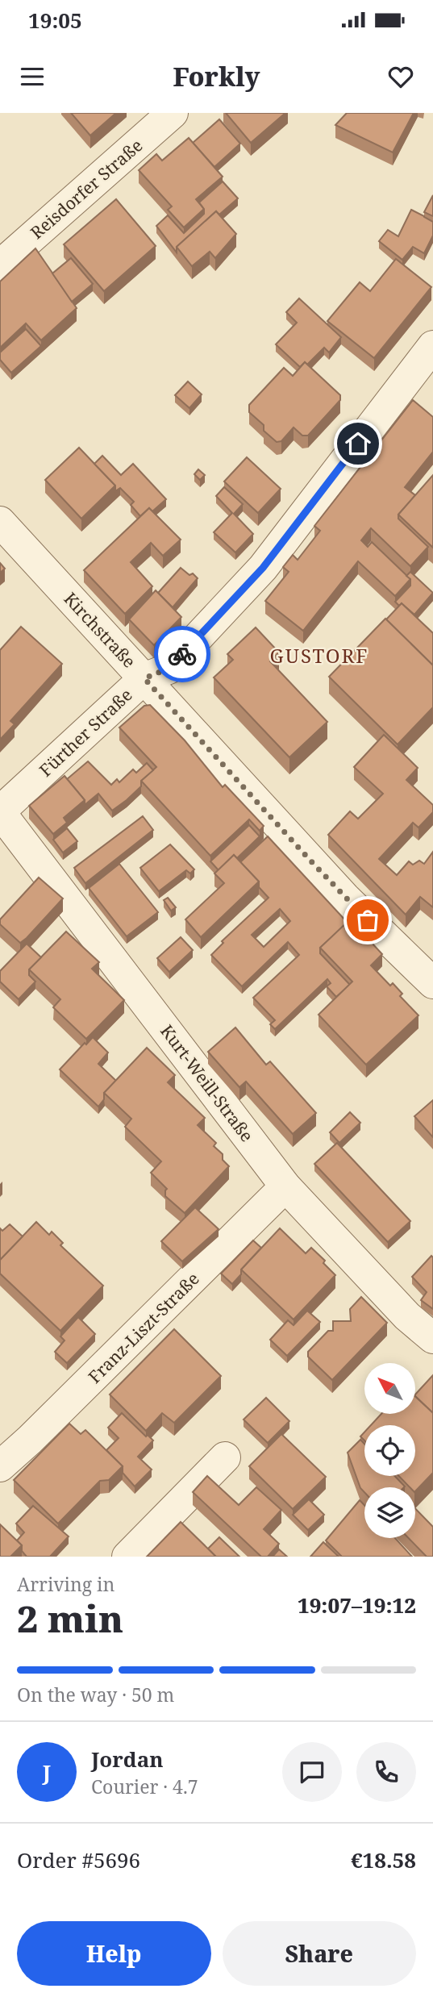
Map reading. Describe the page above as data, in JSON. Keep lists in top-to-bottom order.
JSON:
{
  "streets": {
    "street": [
      "Reisdorfer Straße",
      "Kirchstraße",
      "Fürther Straße",
      "Kurt-Weill-Straße",
      "Franz-Liszt-Straße"
    ]
  },
  "crossings": [
    ["Kirchstraße", "Fürther Straße"],
    ["Fürther Straße", "Kurt-Weill-Straße"],
    ["Kurt-Weill-Straße", "Franz-Liszt-Straße"]
  ],
  "districts": ["GUSTORF"],
  "north": "top left",
  "page": {
    "status": "19:05",
    "header": "Forkly",
    "heading": ["2 min", "Arriving in", "19:07–19:12"],
    "panel": [
      "Jordan",
      "Courier · 4.7",
      "Order #5696",
      "€18.58"
    ],
    "bar": "On the way · 50 m",
    "round": "J",
    "buttons": ["Help", "Share"]
  }
}
